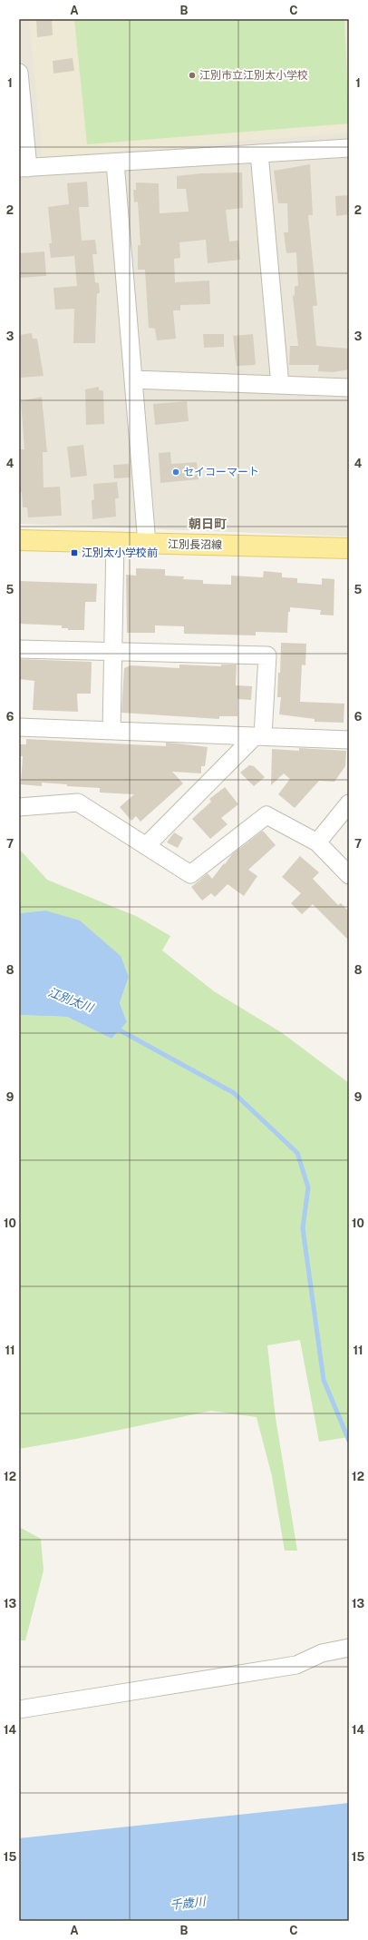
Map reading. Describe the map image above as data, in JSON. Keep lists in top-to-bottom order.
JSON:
{
  "streets": {
    "main road": ["江別長沼線"]
  },
  "districts": ["朝日町"],
  "water": ["江別太川", "千歳川"],
  "places": {
    "other": ["江別市立江別太小学校", "セイコーマート"],
    "transit": ["江別太小学校前"]
  },
  "grid": {
    "columns": ["A", "B", "C"],
    "rows": [
      "1",
      "2",
      "3",
      "4",
      "5",
      "6",
      "7",
      "8",
      "9",
      "10",
      "11",
      "12",
      "13",
      "14",
      "15"
    ]
  }
}
